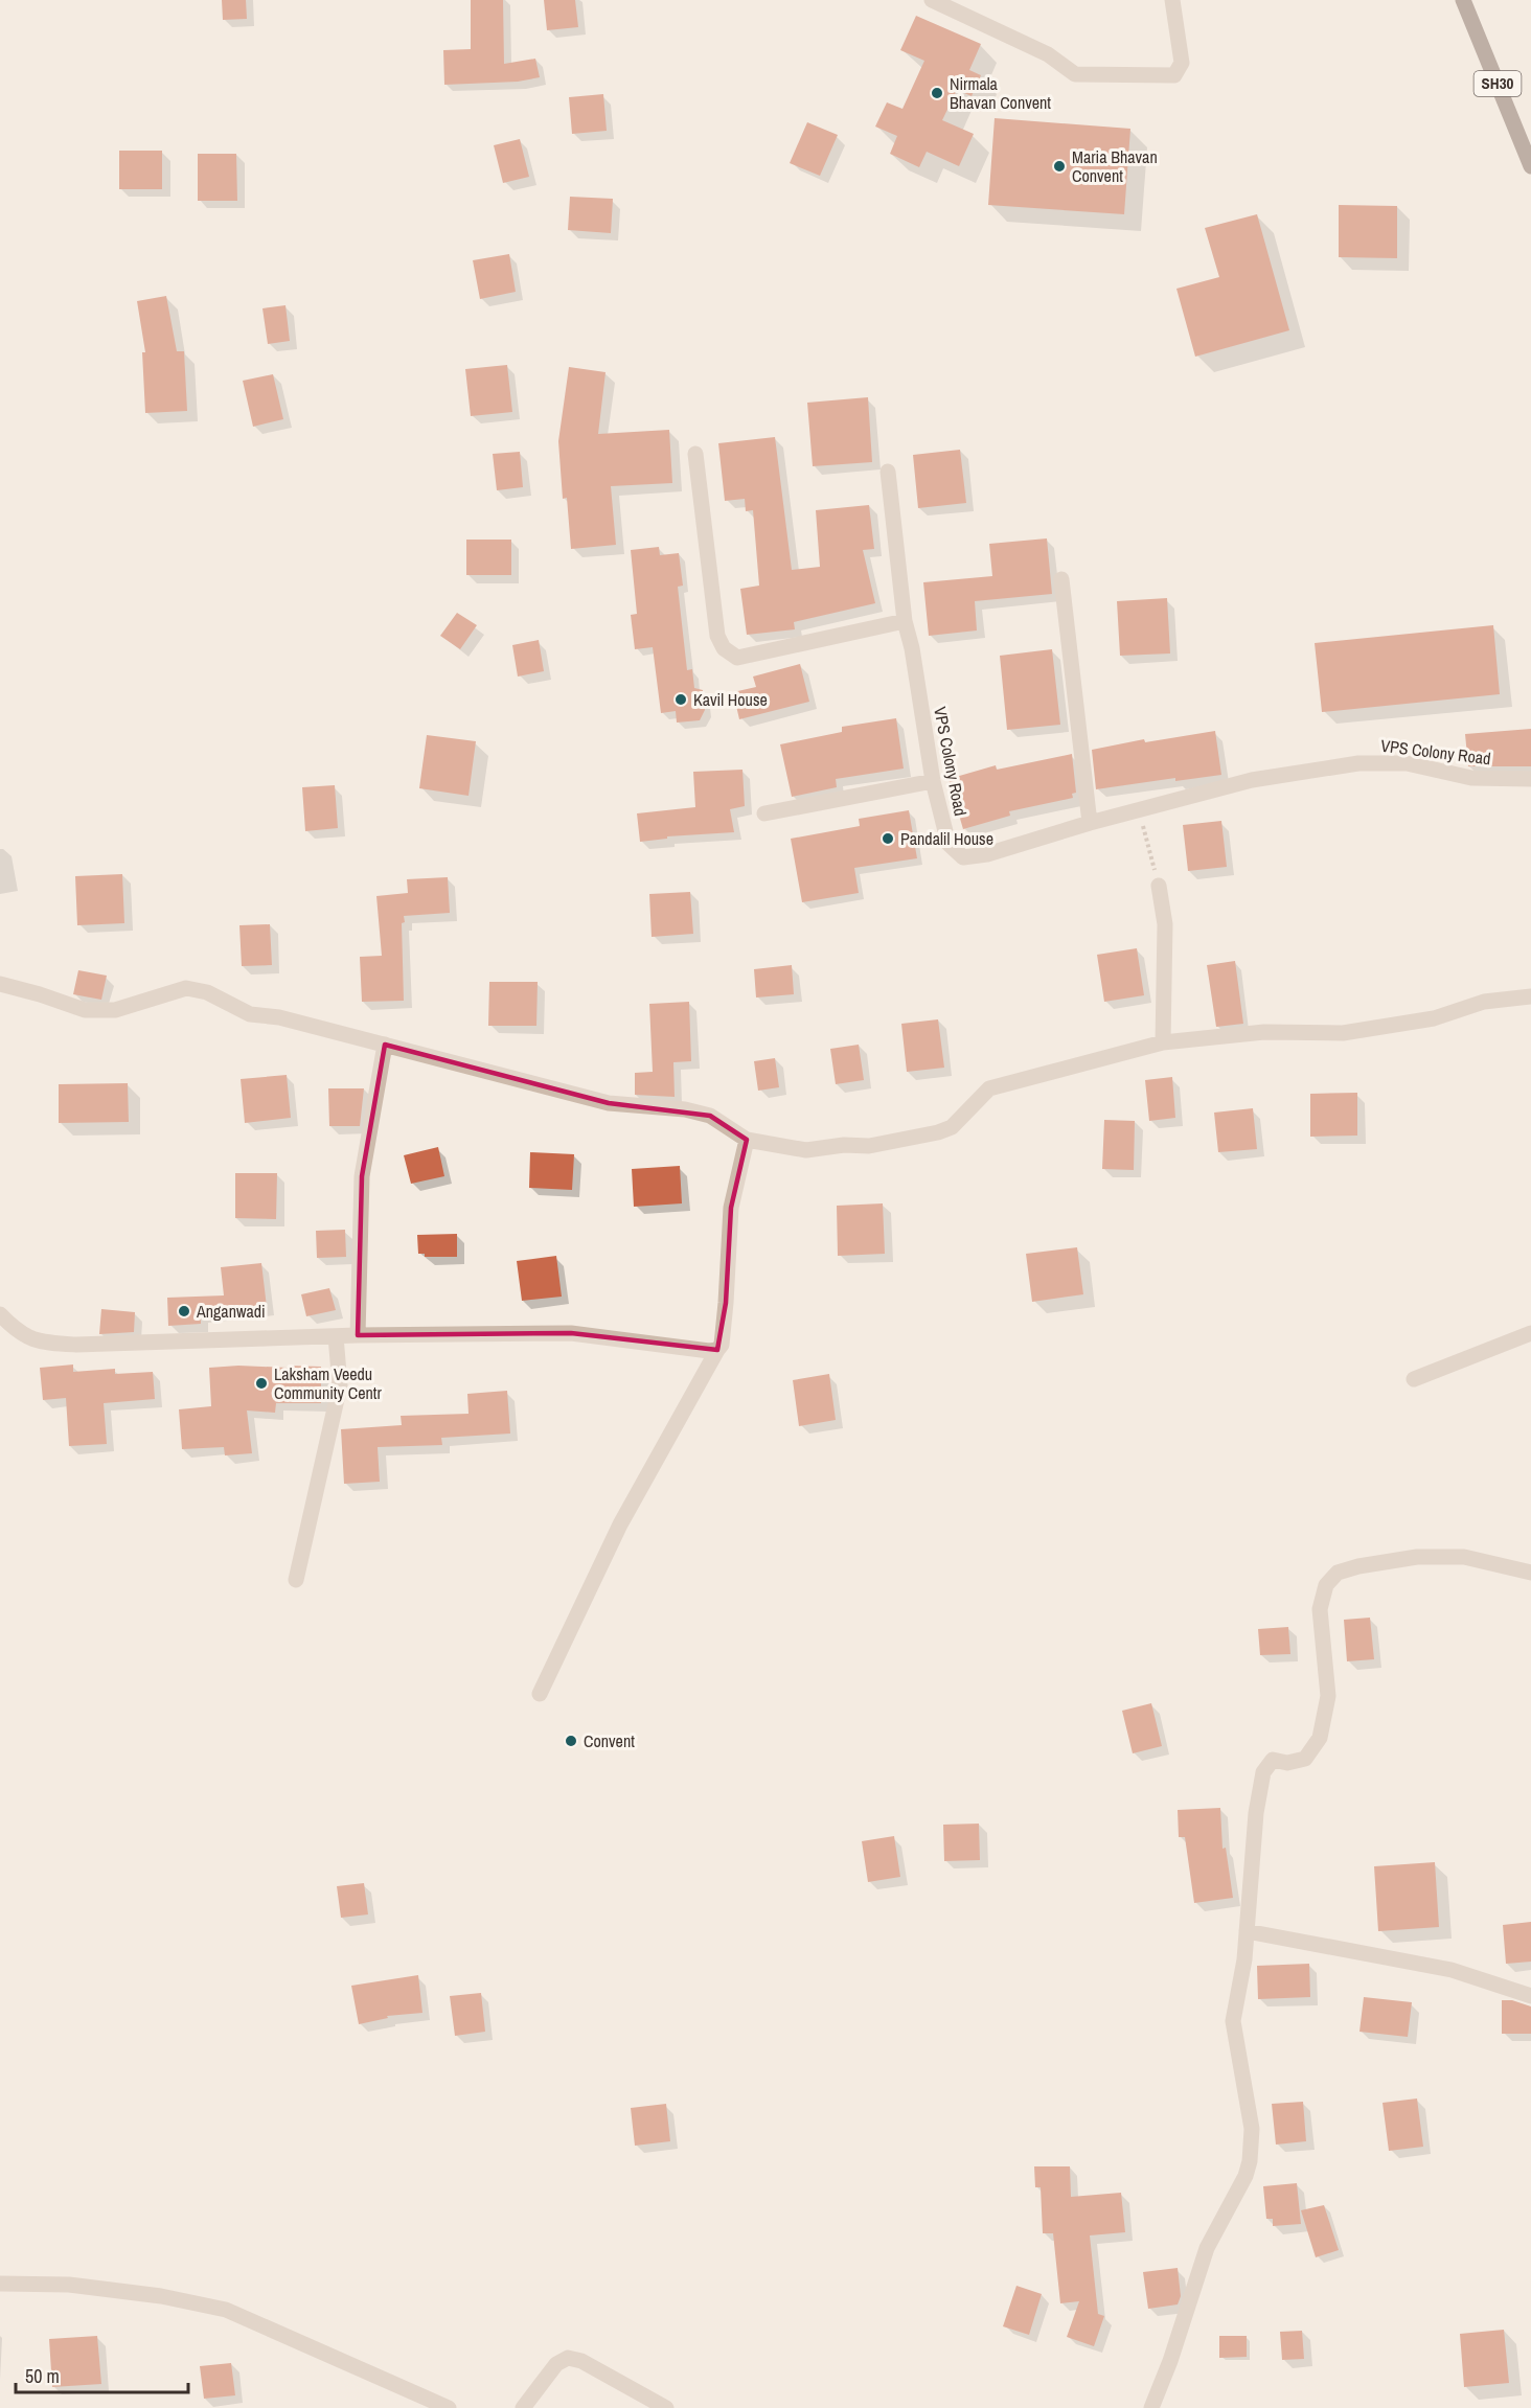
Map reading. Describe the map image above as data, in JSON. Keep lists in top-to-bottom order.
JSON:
{
  "streets": {
    "main road": ["SH30"],
    "street": ["VPS Colony Road"]
  },
  "places": [
    "Nirmala Bhavan Convent",
    "Maria Bhavan Convent",
    "Kavil House",
    "Pandalil House",
    "Anganwadi",
    "Laksham Veedu Community Centr",
    "Convent"
  ],
  "scale_bar": "50 m"
}
